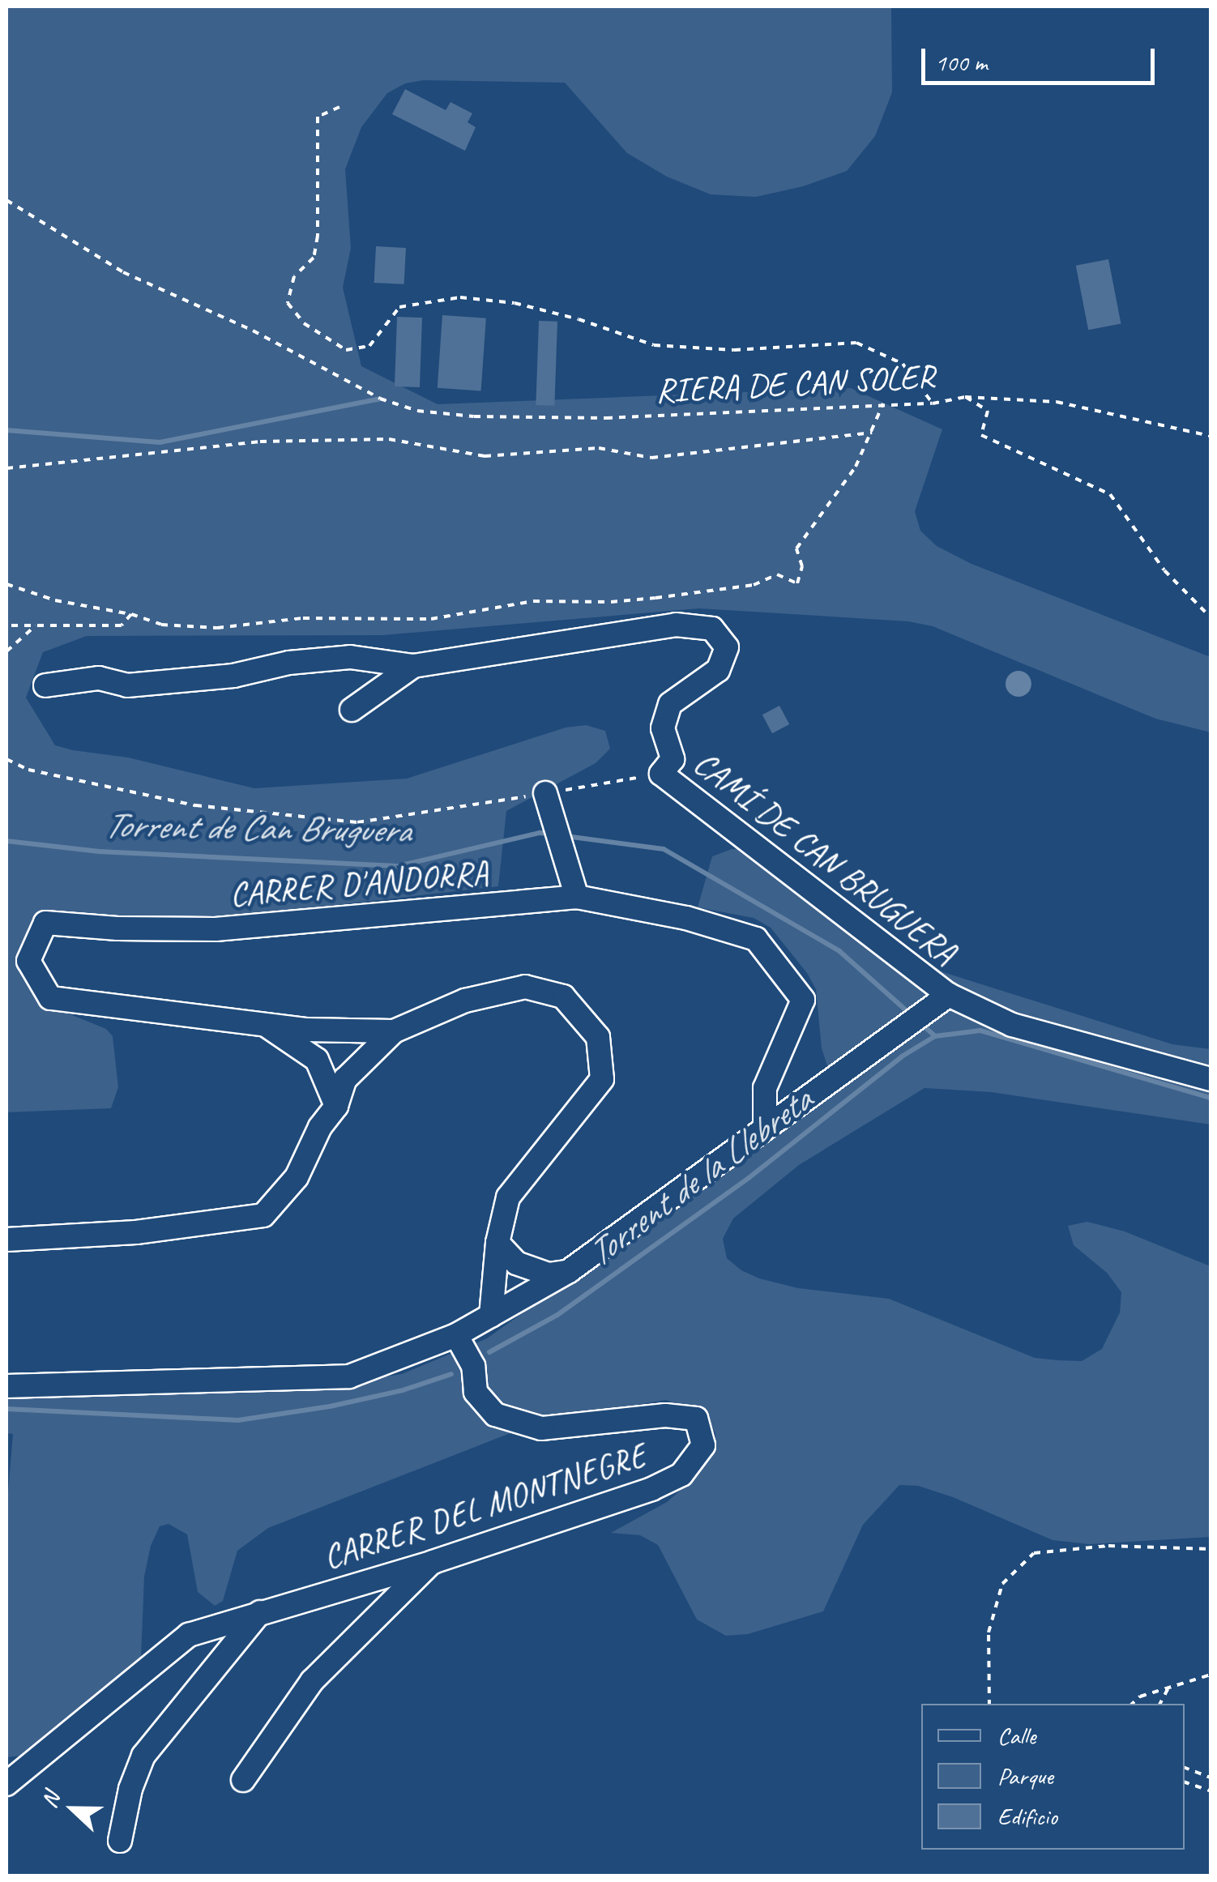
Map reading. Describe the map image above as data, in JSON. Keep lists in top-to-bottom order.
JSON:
{
  "streets": {
    "street": ["CAMÍ DE CAN BRUGUERA", "CARRER D'ANDORRA", "CARRER DEL MONTNEGRE"],
    "path": ["RIERA DE CAN SOLER"]
  },
  "water": ["Torrent de Can Bruguera", "Torrent de la Llebreta"],
  "legend": ["Calle", "Parque", "Edificio"],
  "scale_bar": "100 m",
  "north": "left"
}
